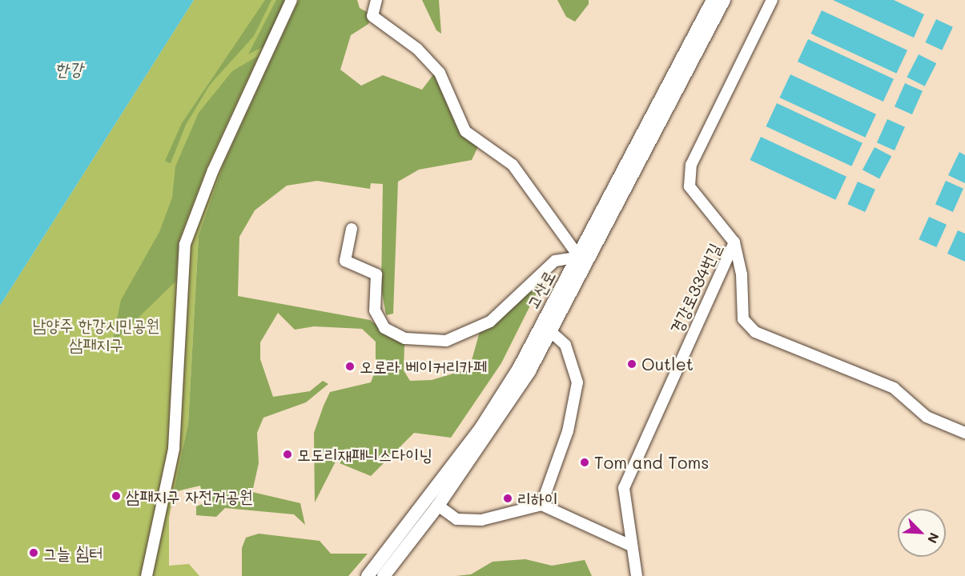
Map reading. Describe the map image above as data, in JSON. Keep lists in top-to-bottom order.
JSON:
{
  "streets": {
    "street": ["경강로334번길", "고산로"]
  },
  "water": ["한강"],
  "parks": ["남양주 한강시민공원 삼패지구"],
  "places": [
    "Outlet",
    "오로라 베이커리카페",
    "모도리재패니스다이닝",
    "Tom and Toms",
    "삼패지구 자전거공원",
    "리하이",
    "그늘 쉼터"
  ],
  "north": "bottom right"
}
